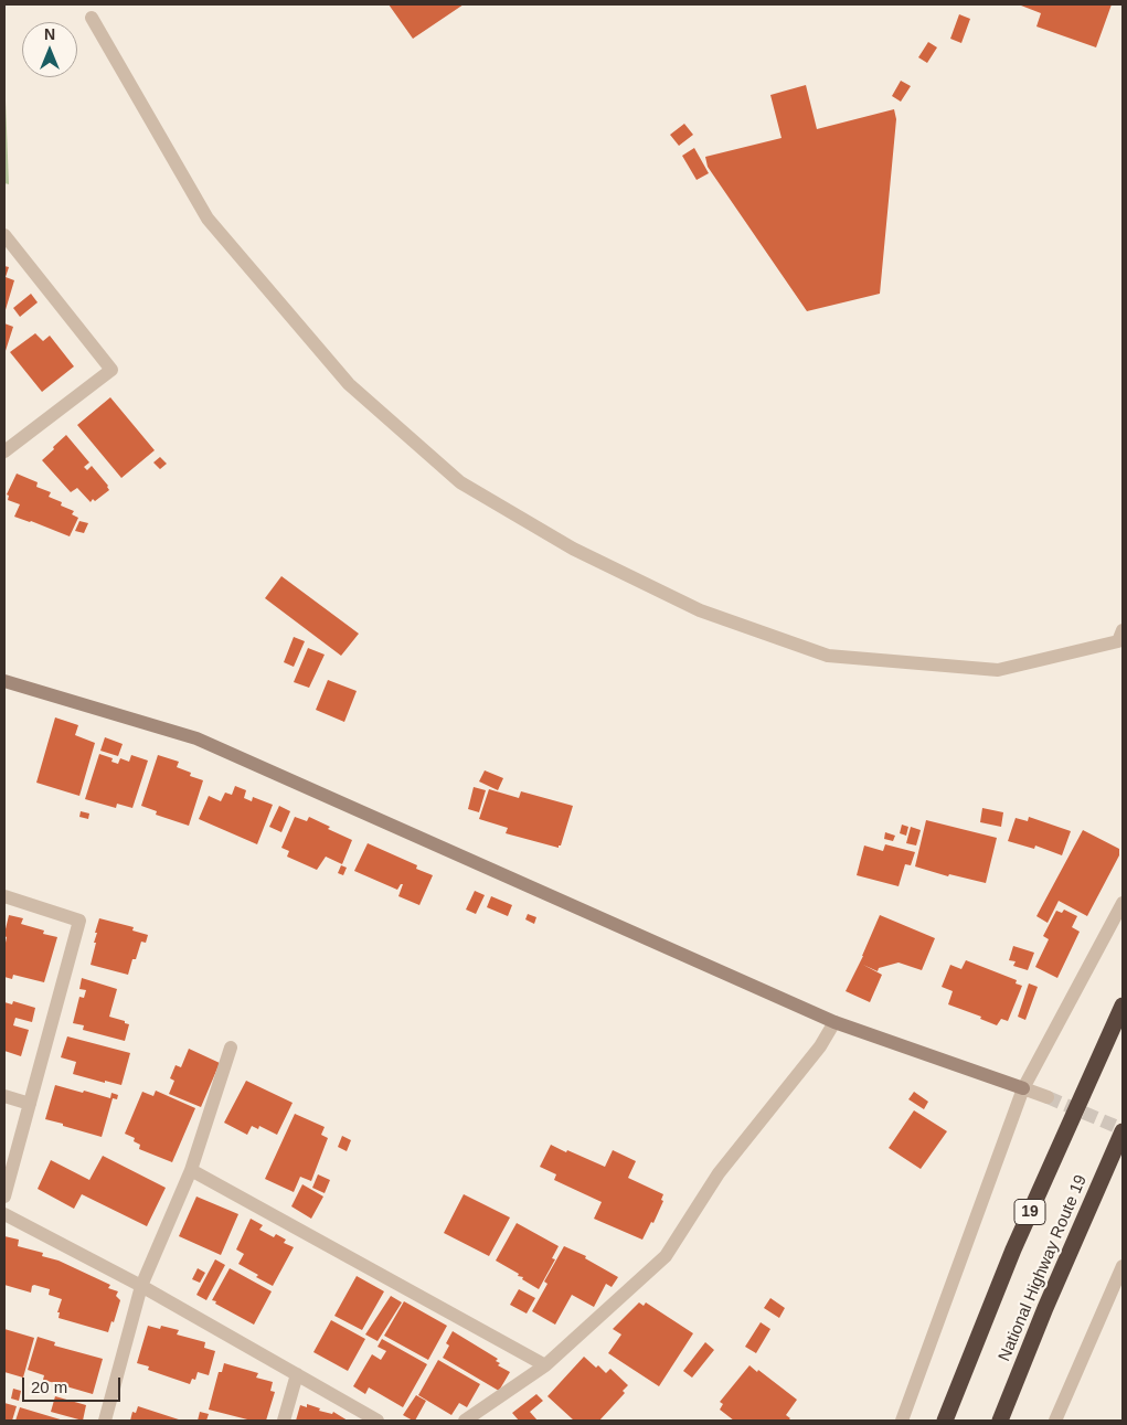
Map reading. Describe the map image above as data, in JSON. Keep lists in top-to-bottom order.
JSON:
{
  "streets": {
    "highway": ["19", "National Highway Route 19"]
  },
  "scale_bar": "20 m",
  "north": "top"
}
